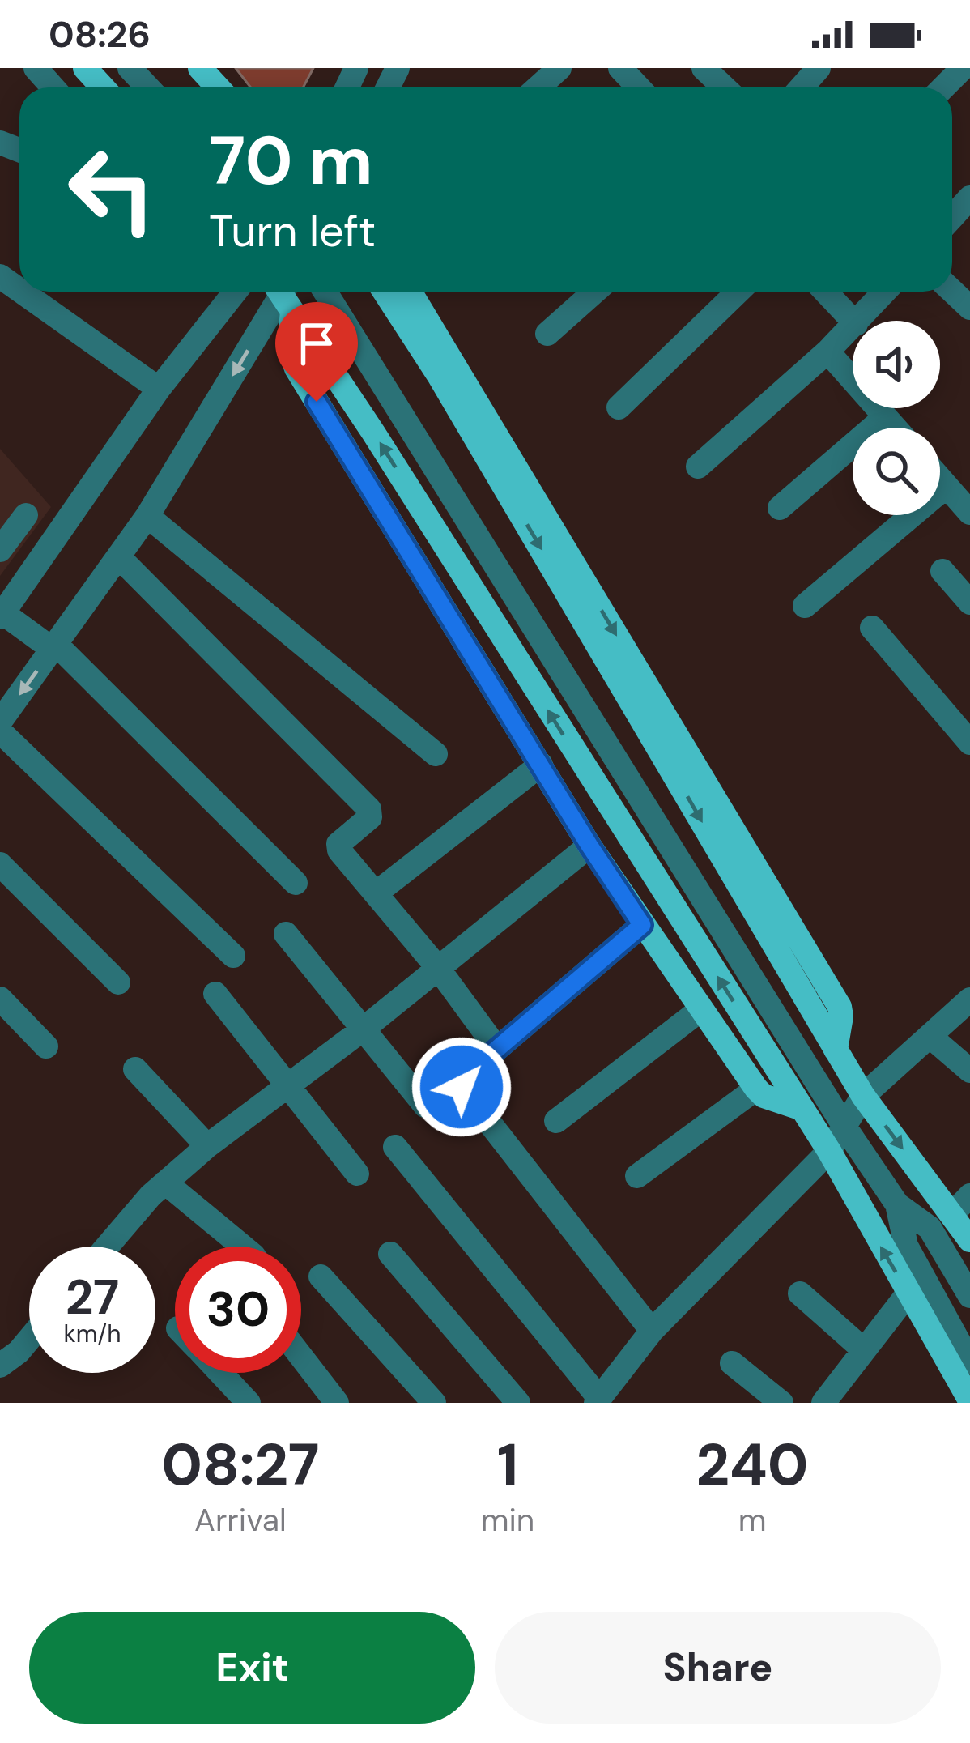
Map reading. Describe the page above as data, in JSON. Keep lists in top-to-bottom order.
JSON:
{
  "page": {
    "status": "08:26",
    "turn": ["70 m", "Turn left"],
    "speed": "27 km/h",
    "limit": "30",
    "eta": [
      "08:27",
      "Arrival",
      "1",
      "min",
      "240",
      "m"
    ],
    "buttons": ["Exit", "Share"]
  }
}
